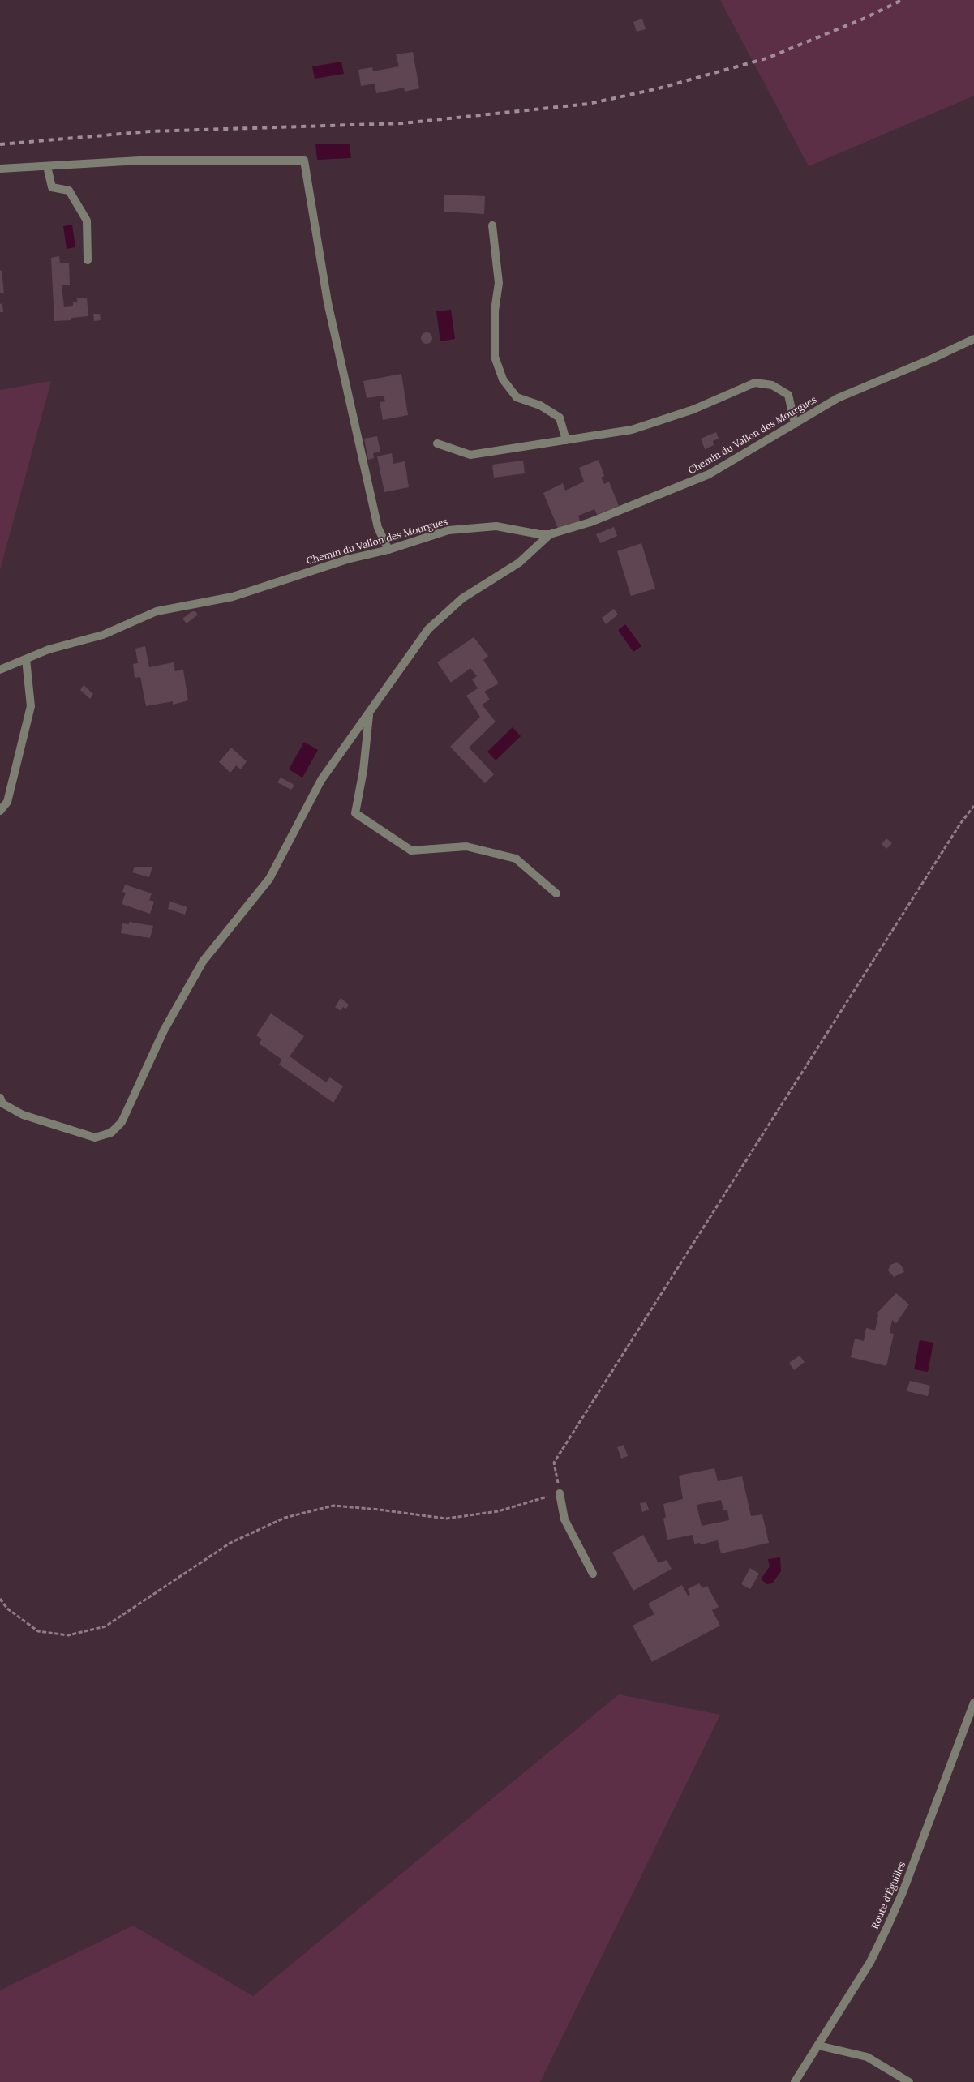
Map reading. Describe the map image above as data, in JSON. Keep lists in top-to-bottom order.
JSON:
{
  "streets": {
    "street": ["Chemin du Vallon des Mourgues", "Route d'Éguilles"]
  }
}
